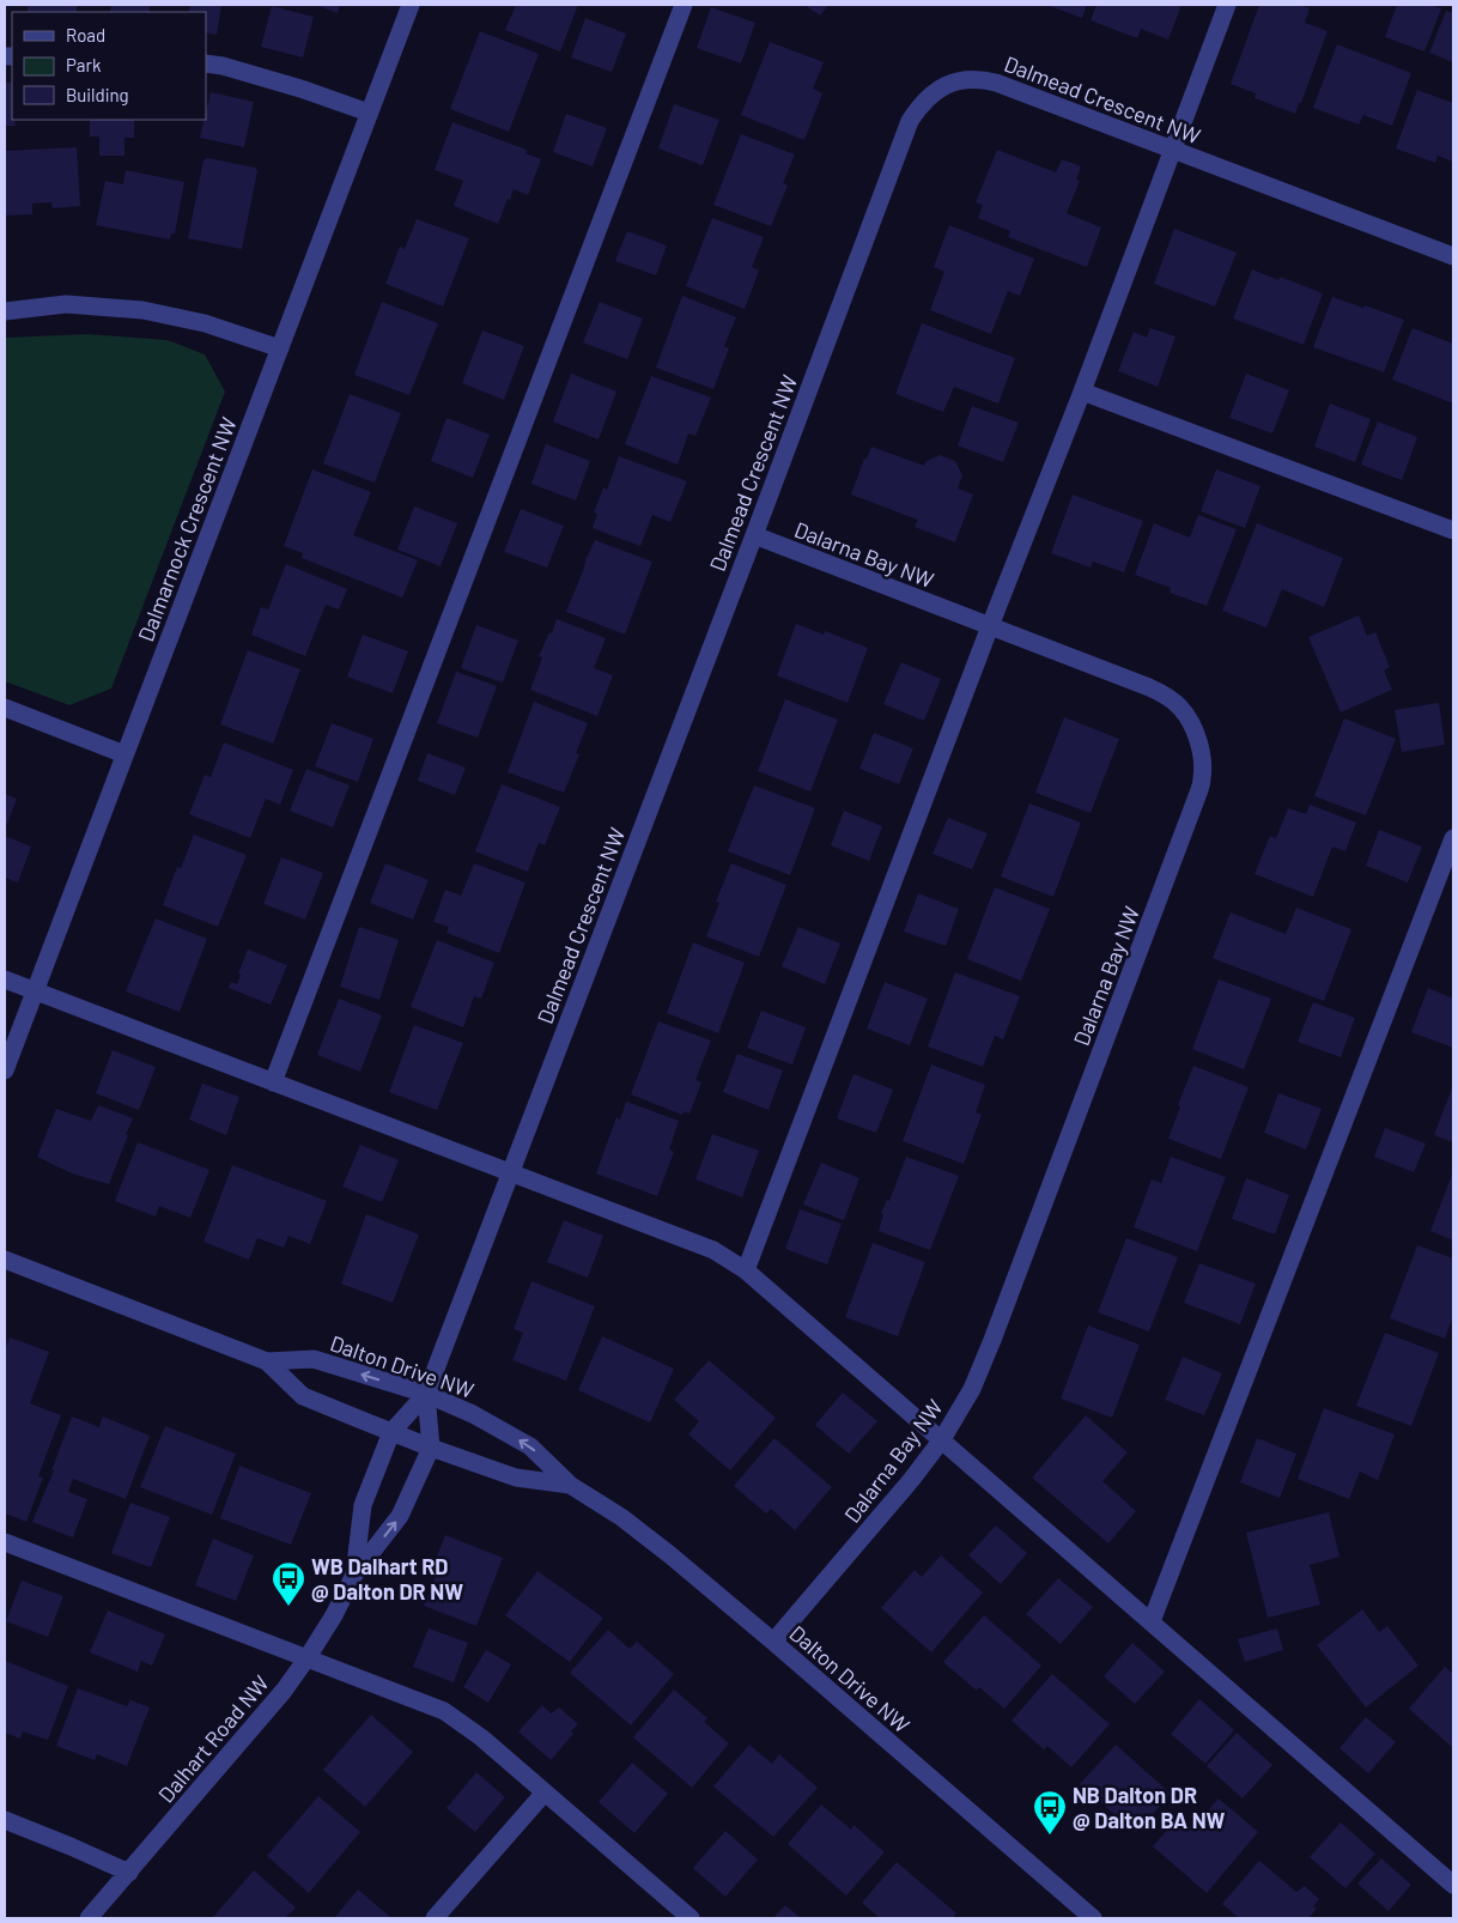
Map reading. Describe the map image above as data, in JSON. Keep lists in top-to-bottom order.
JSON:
{
  "streets": {
    "street": [
      "Dalmead Crescent NW",
      "Dalmarnock Crescent NW",
      "Dalarna Bay NW",
      "Dalton Drive NW",
      "Dalhart Road NW"
    ]
  },
  "crossings": [
    ["Dalmead Crescent NW", "Dalarna Bay NW"],
    ["Dalmead Crescent NW", "Dalton Drive NW"],
    ["Dalmead Crescent NW", "Dalhart Road NW"],
    ["Dalarna Bay NW", "Dalton Drive NW"],
    ["Dalton Drive NW", "Dalhart Road NW"]
  ],
  "places": {
    "bus stop": ["WB Dalhart RD @ Dalton DR NW", "NB Dalton DR @ Dalton BA NW"]
  },
  "legend": ["Road", "Park", "Building"]
}
